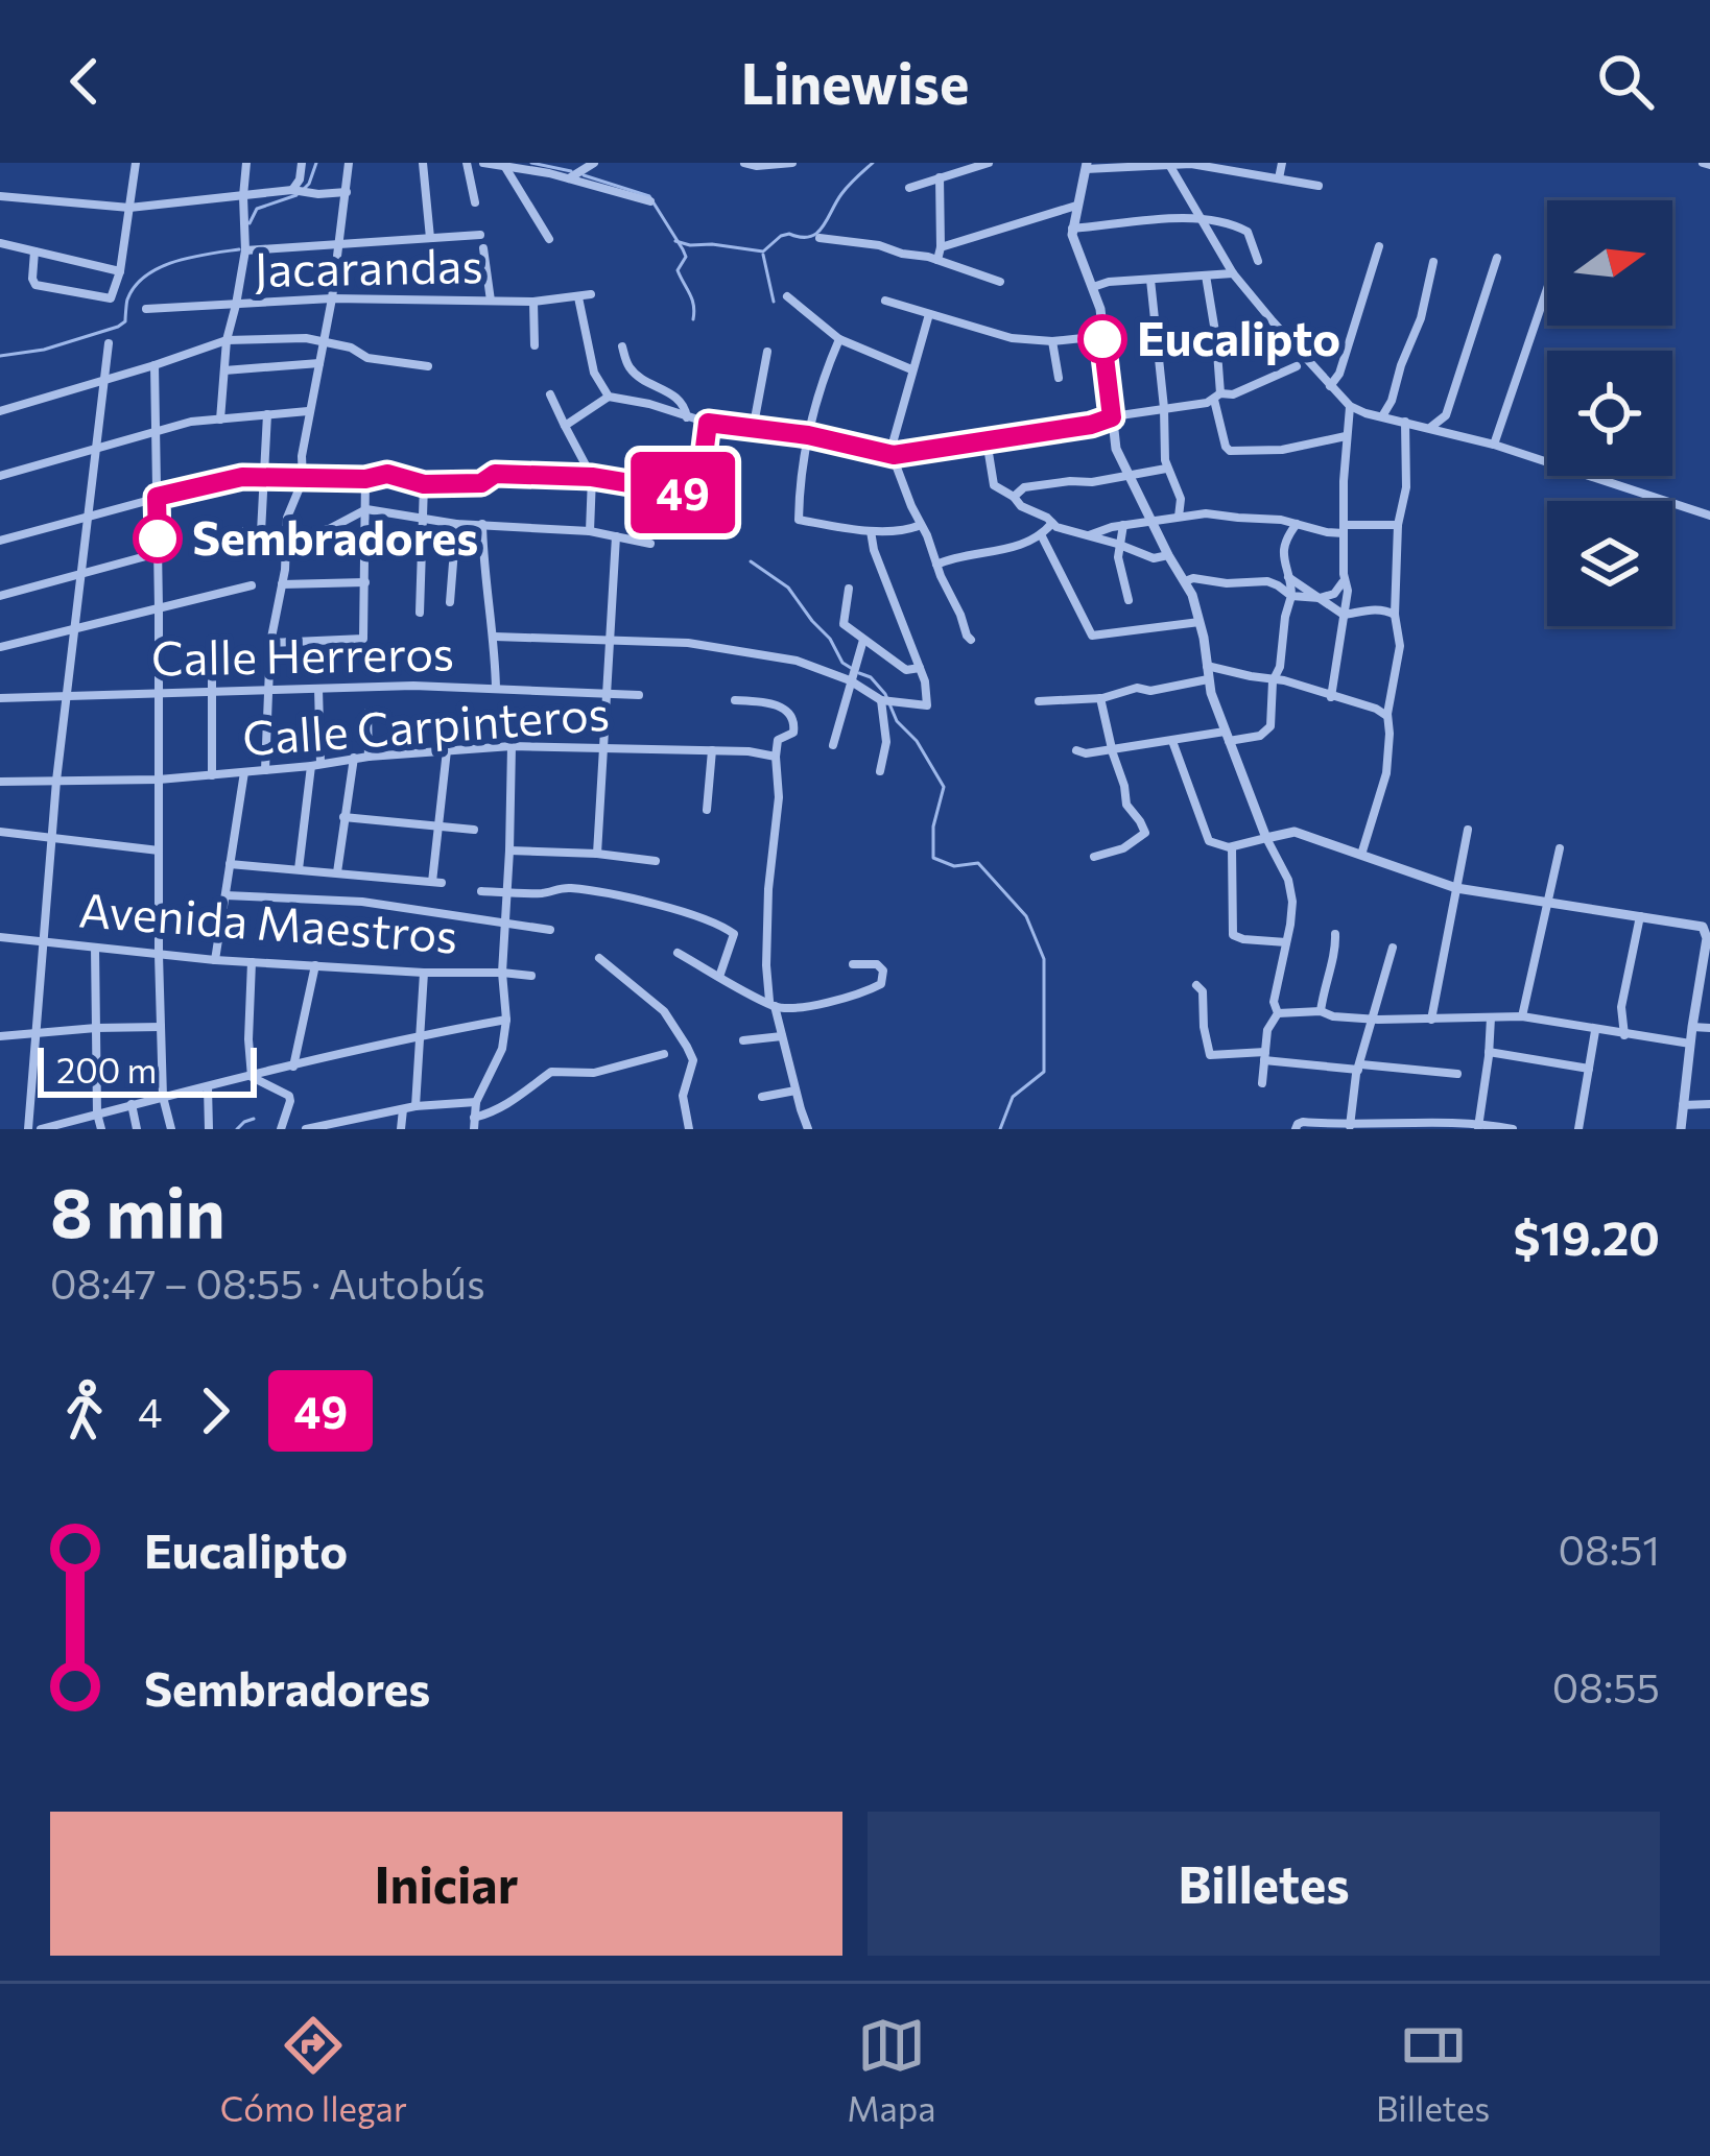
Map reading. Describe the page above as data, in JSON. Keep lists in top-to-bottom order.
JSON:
{
  "streets": {
    "street": [
      "Jacarandas",
      "Calle Herreros",
      "Calle Carpinteros",
      "Avenida Maestros"
    ]
  },
  "places": ["Eucalipto", "Sembradores"],
  "lines": ["bus line 49"],
  "scale_bar": "200 m",
  "north": "right",
  "page": {
    "header": "Linewise",
    "on_map": "49",
    "scale": "200 m",
    "heading": ["8 min", "08:47 – 08:55 · Autobús", "$19.20"],
    "legs": ["4", "49"],
    "list": [
      {
        "name": "Eucalipto",
        "value": "08:51"
      },
      {
        "name": "Sembradores",
        "value": "08:55"
      }
    ],
    "buttons": ["Iniciar", "Billetes"],
    "tabs": ["Cómo llegar", "Mapa", "Billetes"]
  }
}
